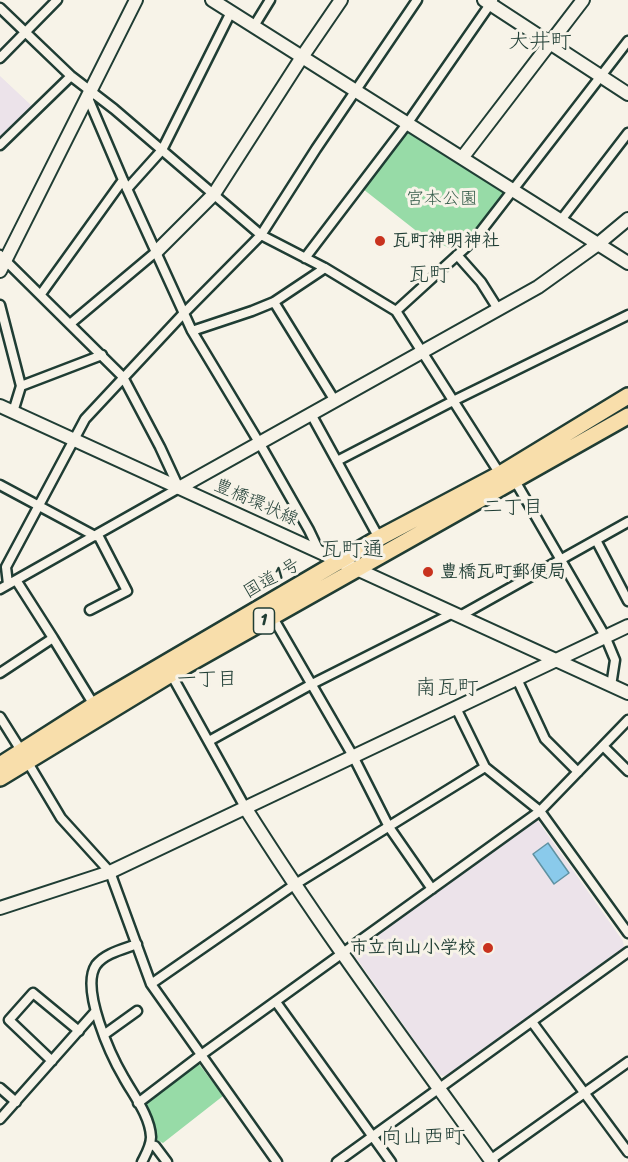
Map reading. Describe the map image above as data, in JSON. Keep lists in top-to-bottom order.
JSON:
{
  "streets": {
    "highway": ["国道1号", "1"],
    "street": ["豊橋環状線"]
  },
  "crossings": [
    ["豊橋環状線", "国道1号"]
  ],
  "districts": [
    "大井町",
    "瓦町",
    "二丁目",
    "瓦町通",
    "一丁目",
    "南瓦町",
    "向山西町"
  ],
  "parks": ["宮本公園"],
  "places": ["瓦町神明神社", "豊橋瓦町郵便局", "市立向山小学校"]
}
